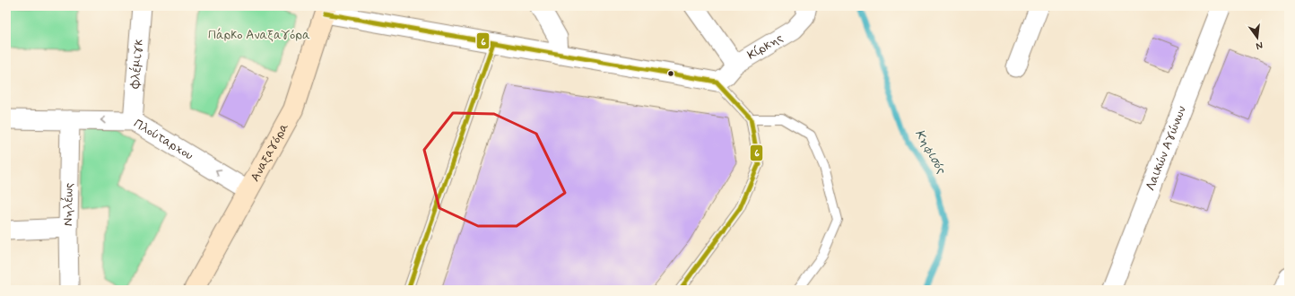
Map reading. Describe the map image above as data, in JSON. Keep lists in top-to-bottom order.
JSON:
{
  "streets": {
    "main road": ["Αναξαγόρα"],
    "street": [
      "Κίρκης",
      "Φλέμιγκ",
      "Πλούταρχου",
      "Λαικών Αγώνων",
      "Νηλέως"
    ]
  },
  "crossings": [
    ["Φλέμιγκ", "Πλούταρχου"],
    ["Πλούταρχου", "Αναξαγόρα"],
    ["Πλούταρχου", "Νηλέως"]
  ],
  "one_way": ["Πλούταρχου"],
  "water": ["Κηφισός"],
  "parks": ["Πάρκο Αναξαγόρα"],
  "lines": ["transit line 6"],
  "north": "bottom"
}
